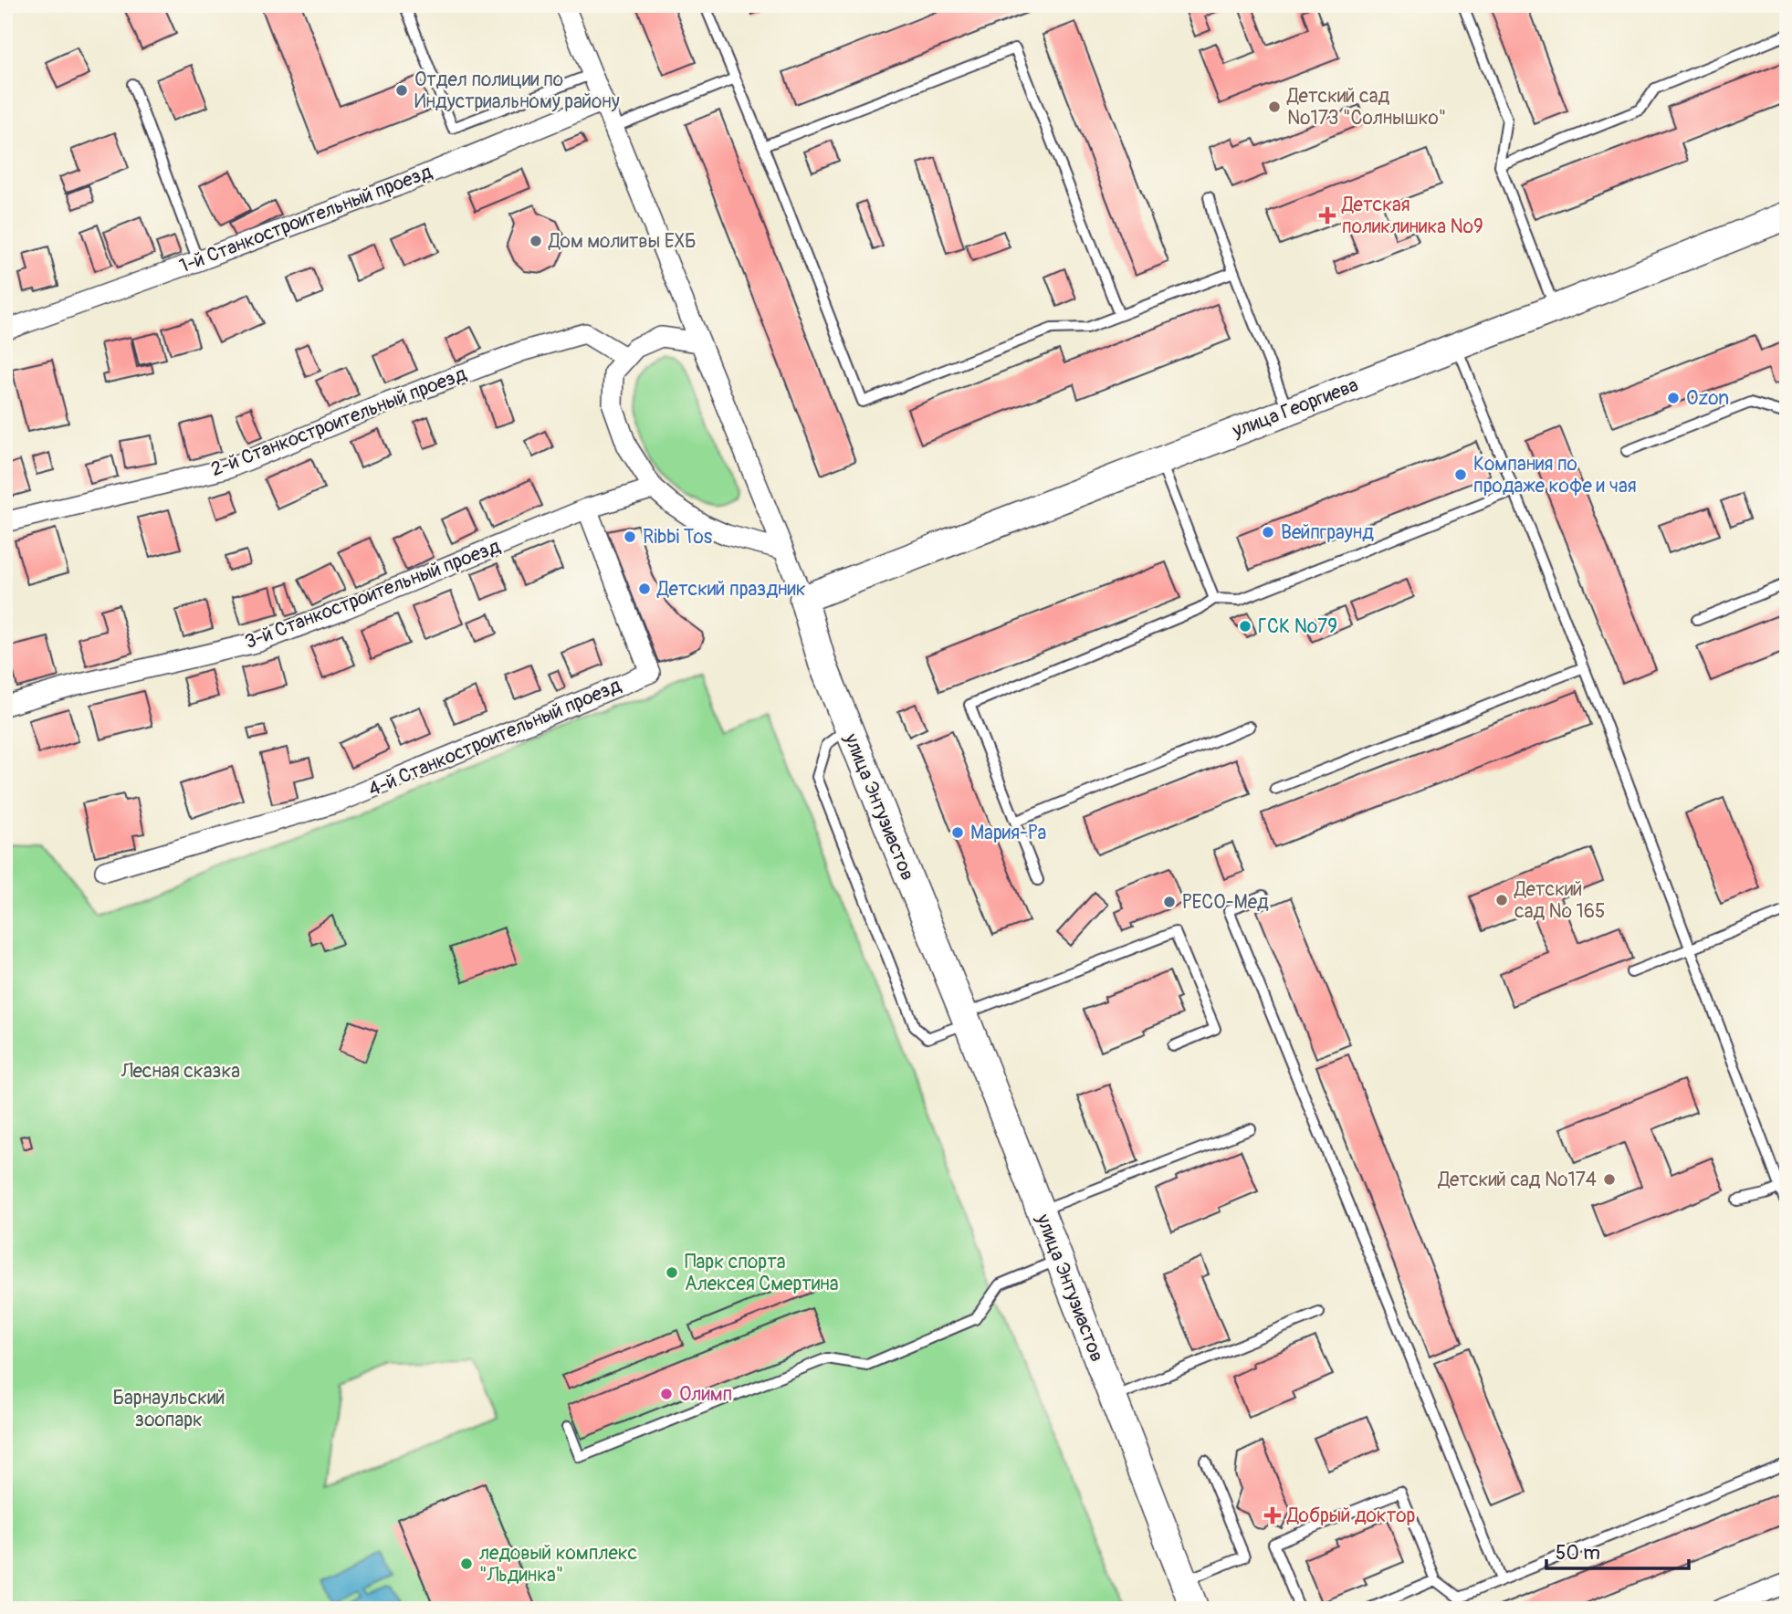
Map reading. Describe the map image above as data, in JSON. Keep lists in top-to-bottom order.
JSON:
{
  "streets": {
    "street": [
      "1-й Станкостроительный проезд",
      "улица Георгиева",
      "2-й Станкостроительный проезд",
      "3-й Станкостроительный проезд",
      "4-й Станкостроительный проезд",
      "улица Энтузиастов"
    ]
  },
  "crossings": [
    ["1-й Станкостроительный проезд", "улица Энтузиастов"],
    ["улица Георгиева", "улица Энтузиастов"],
    ["3-й Станкостроительный проезд", "4-й Станкостроительный проезд"]
  ],
  "parks": ["Лесная сказка", "Барнаульский зоопарк"],
  "places": {
    "other": [
      "Отдел полиции по Индустриальному району",
      "Детский сад №173 \"Солнышко\"",
      "Дом молитвы ЕХБ",
      "Ozon",
      "Компания по продаже кофе и чая",
      "Вейпграунд",
      "Ribbi Tos",
      "Детский праздник",
      "ГСК №79",
      "Мария-Ра",
      "Детский сад № 165",
      "РЕСО-Мед",
      "Детский сад №174",
      "Парк спорта Алексея Смертина",
      "Олимп",
      "ледовый комплекс \"Льдинка\""
    ],
    "health": ["Детская поликлиника №9", "Добрый доктор"]
  },
  "scale_bar": "50 m"
}
